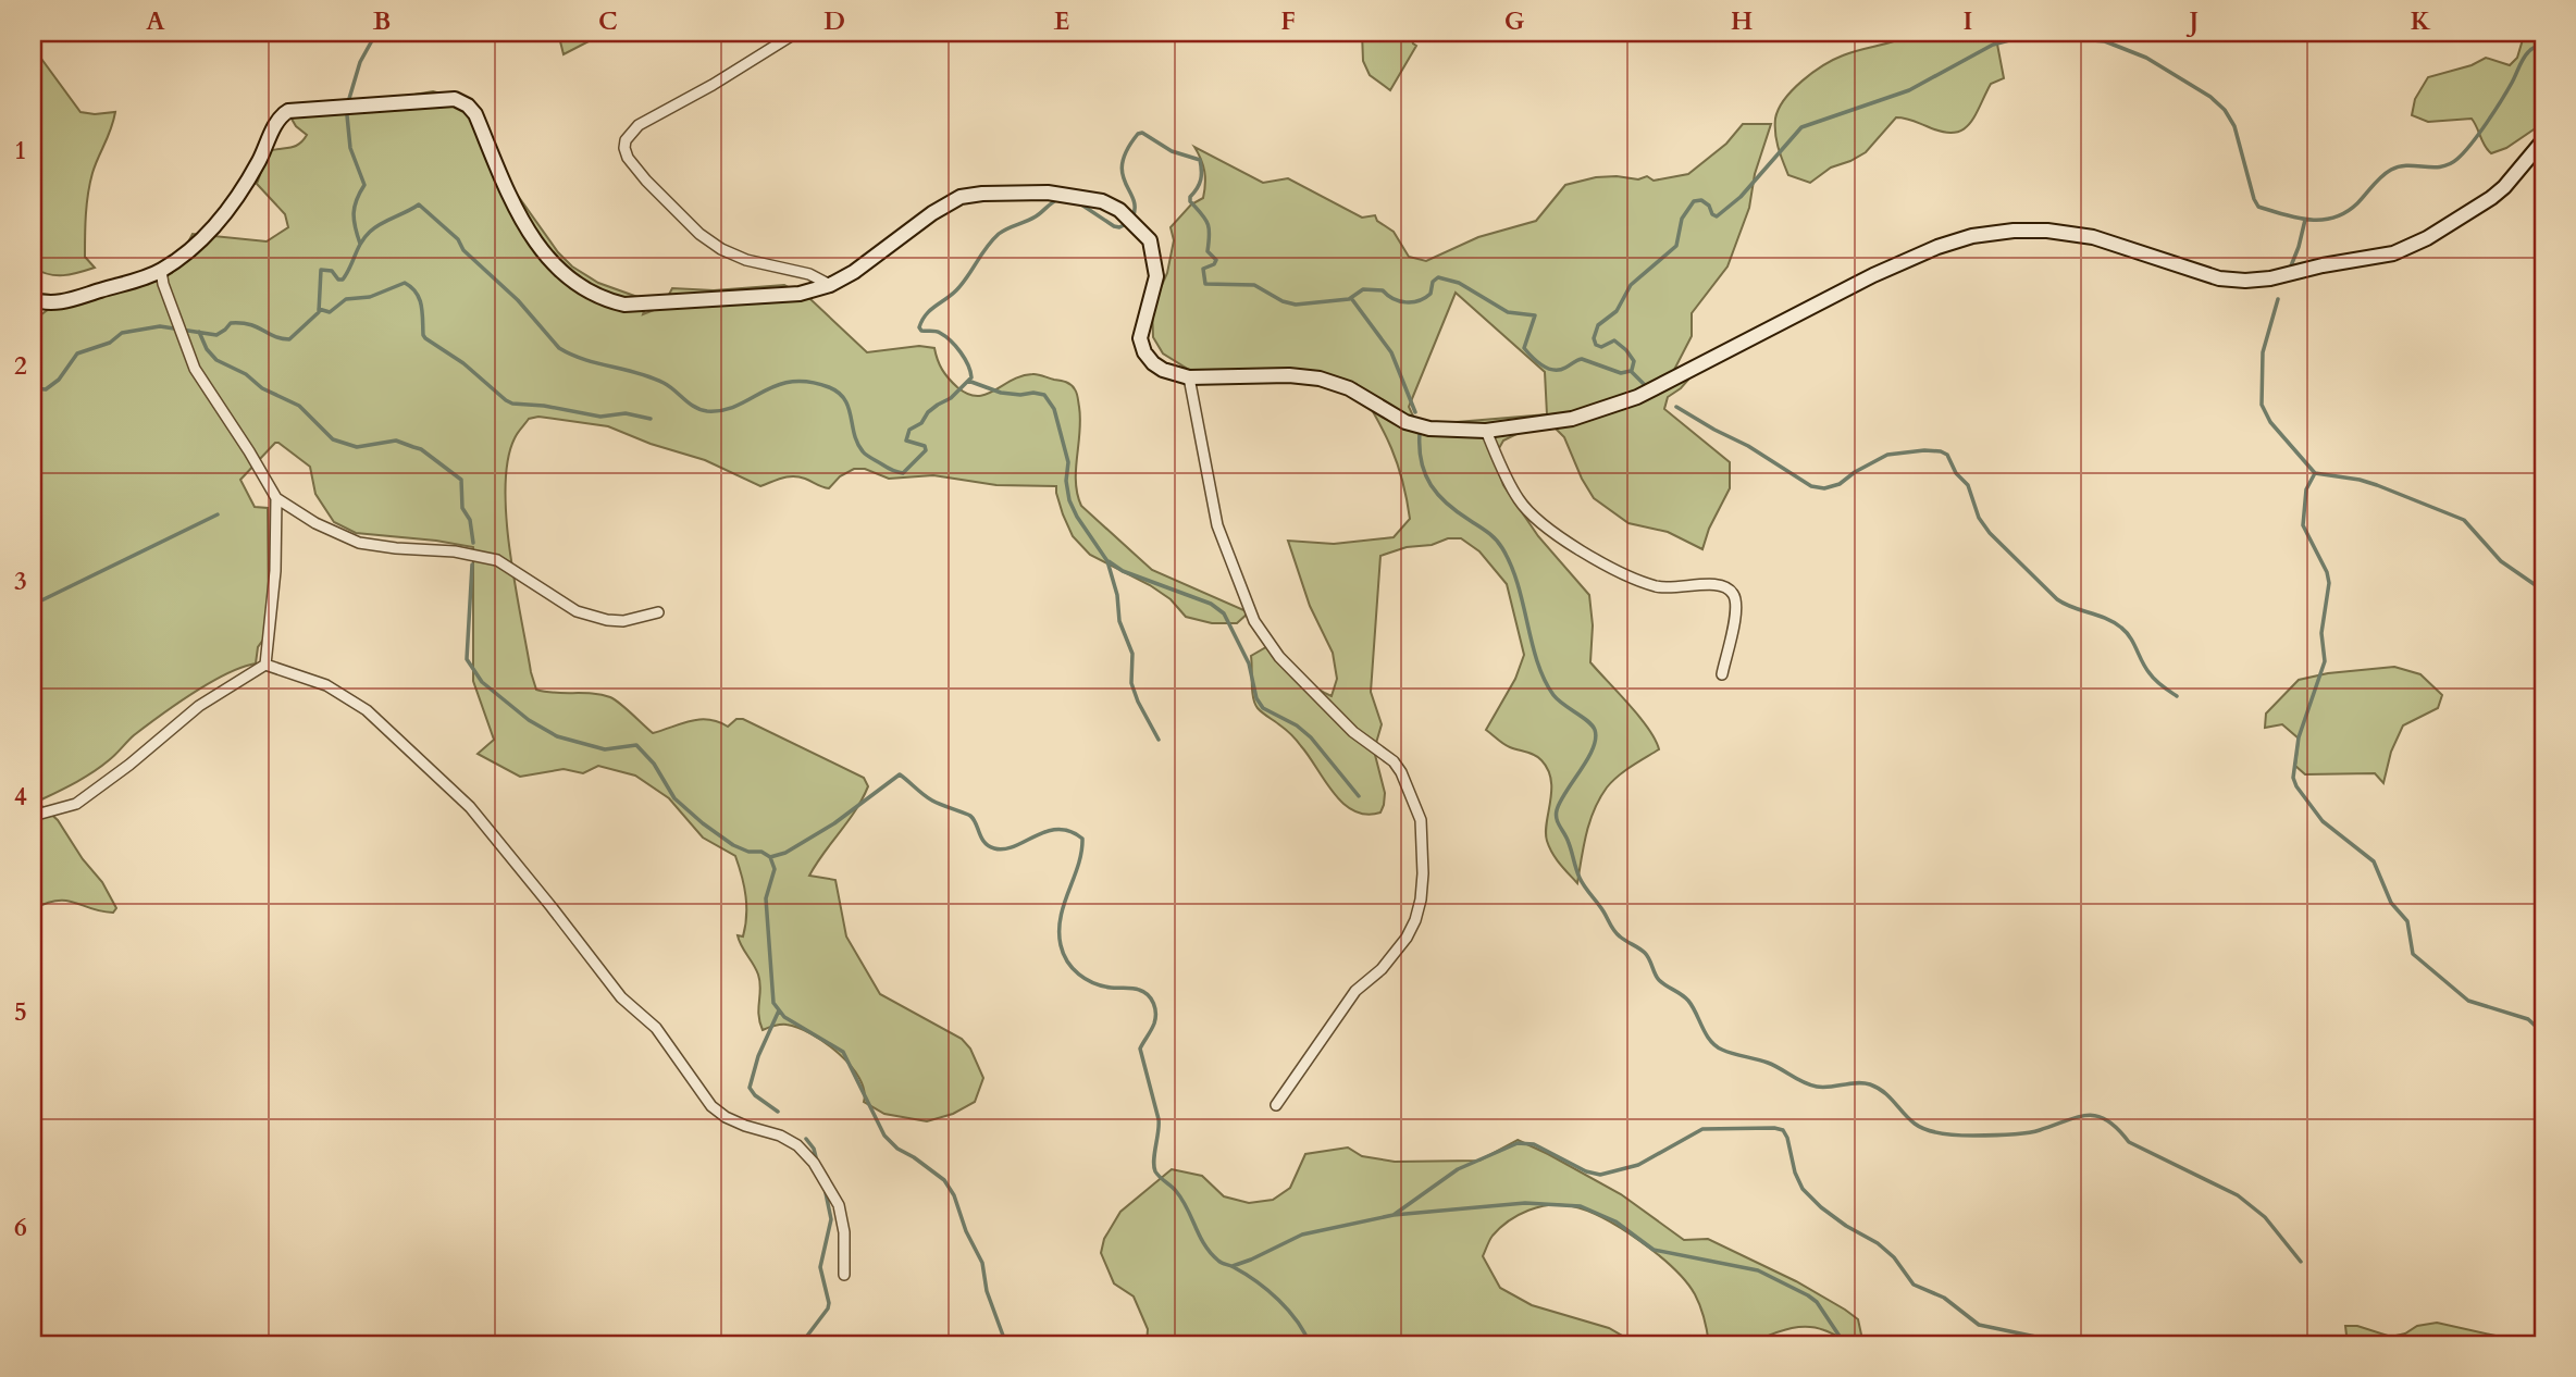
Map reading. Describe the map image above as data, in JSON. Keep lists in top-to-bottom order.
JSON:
{
  "grid": {
    "columns": [
      "A",
      "B",
      "C",
      "D",
      "E",
      "F",
      "G",
      "H",
      "I",
      "J",
      "K"
    ],
    "rows": [
      "1",
      "2",
      "3",
      "4",
      "5",
      "6"
    ]
  }
}
